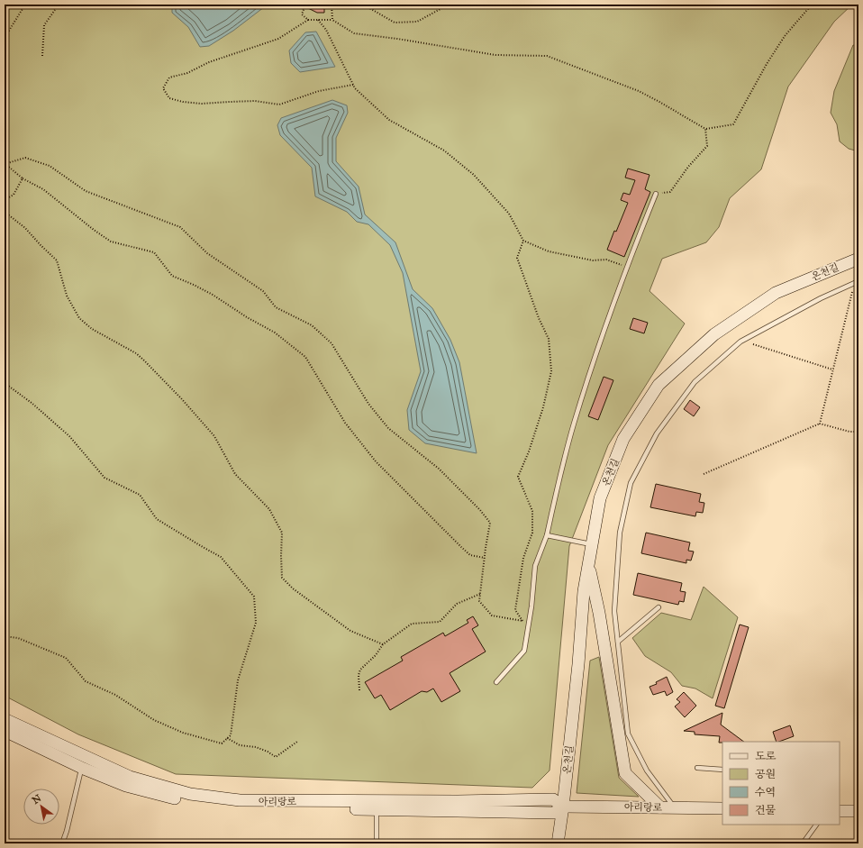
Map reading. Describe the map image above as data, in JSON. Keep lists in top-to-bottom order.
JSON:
{
  "streets": {
    "main road": ["온천길", "아리랑로"]
  },
  "crossings": [
    ["온천길", "아리랑로"]
  ],
  "legend": [
    "도로",
    "공원",
    "수역",
    "건물"
  ],
  "north": "top left"
}
